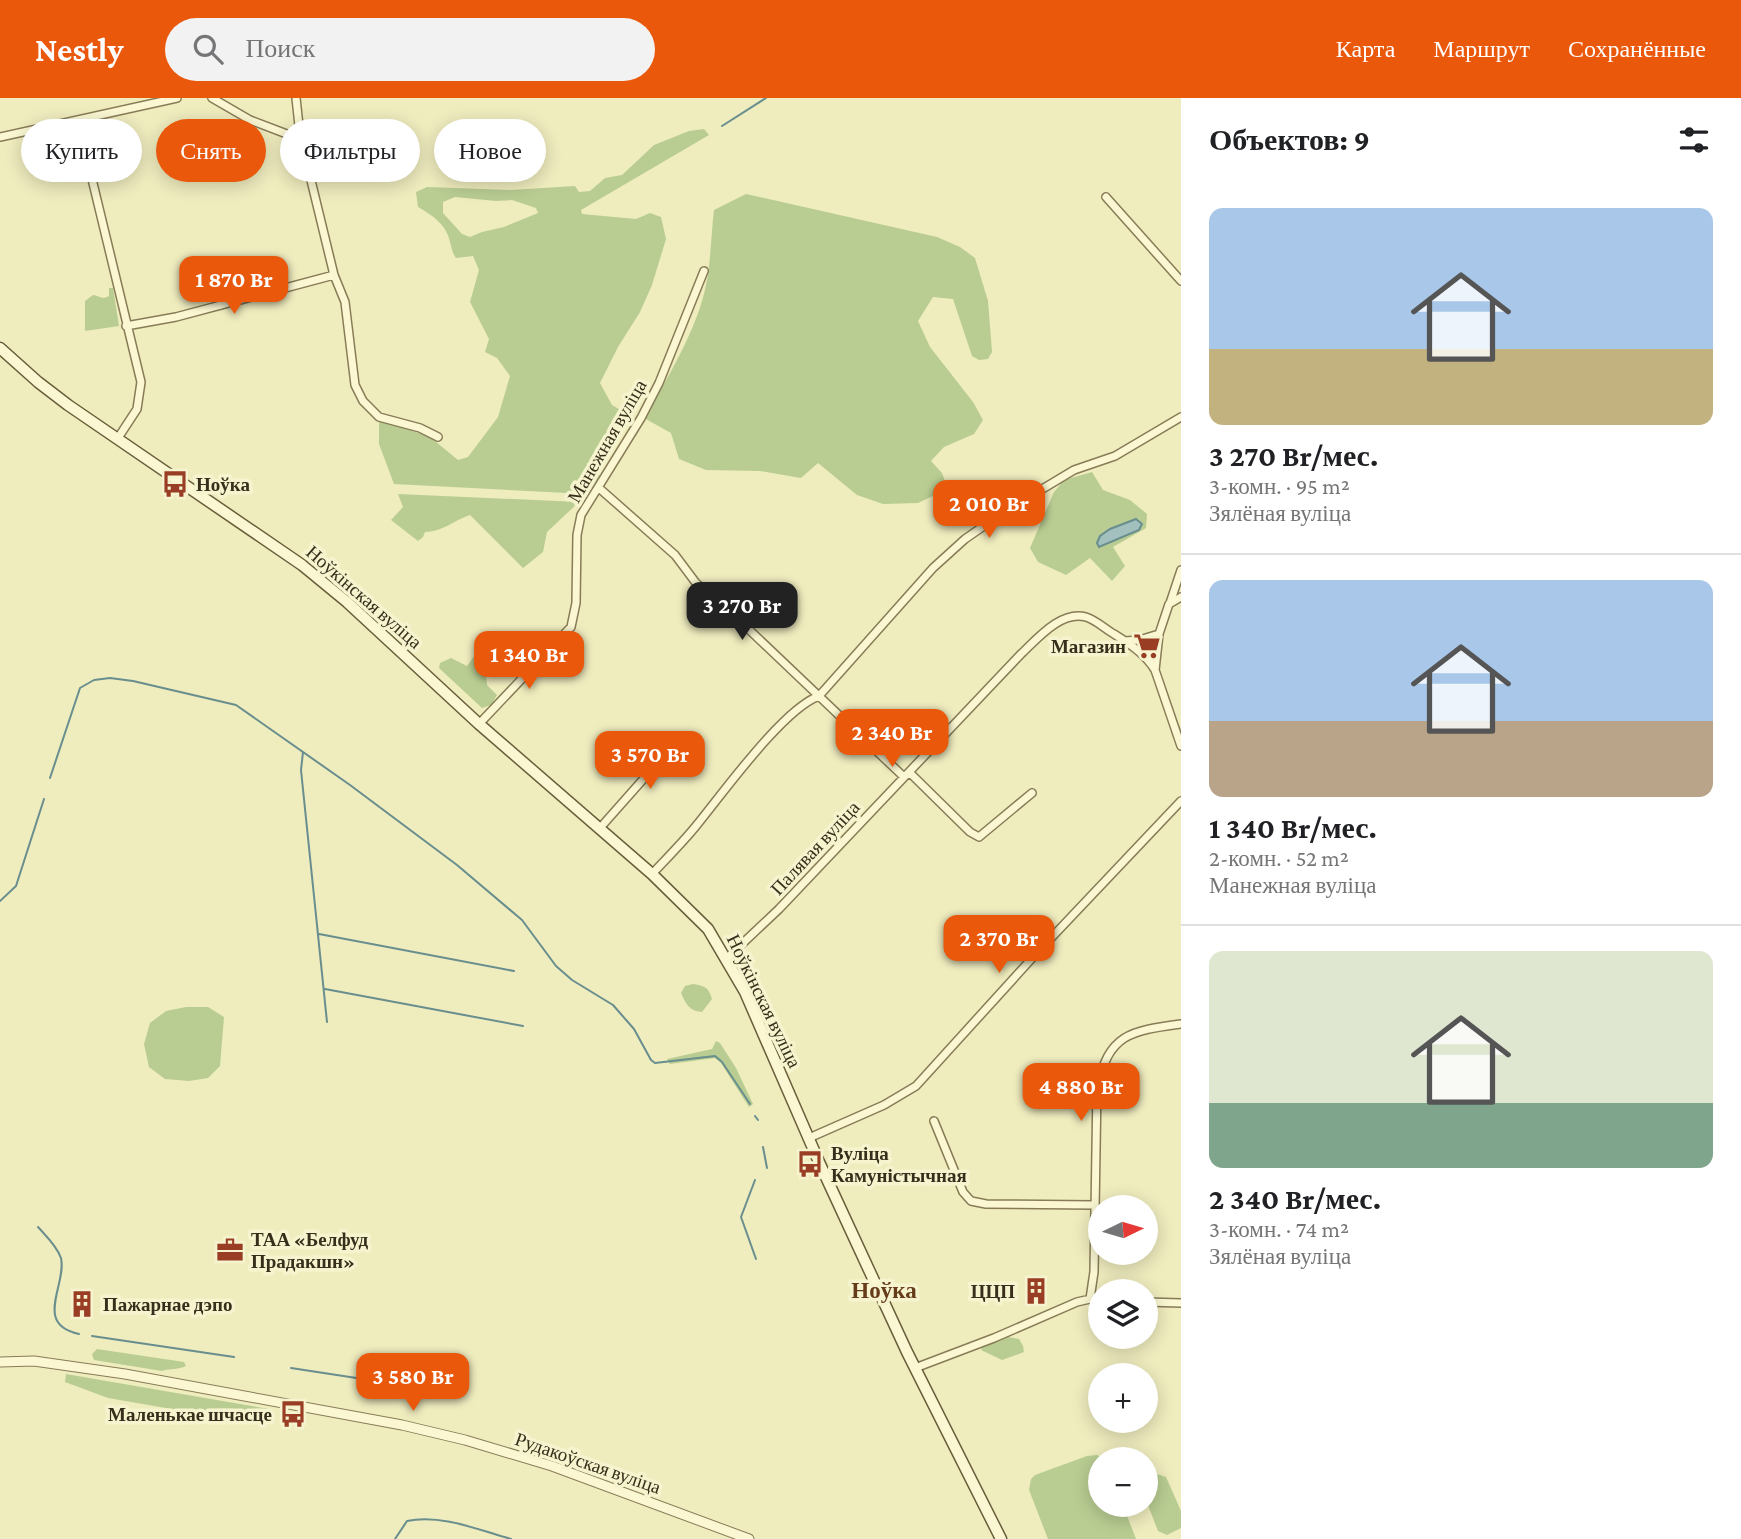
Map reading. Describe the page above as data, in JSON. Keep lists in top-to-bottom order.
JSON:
{
  "streets": {
    "main road": ["Ноўкінская вуліца"],
    "street": ["Манежная вуліца", "Палявая вуліца", "Рудакоўская вуліца"]
  },
  "crossings": [
    ["Манежная вуліца", "Ноўкінская вуліца"],
    ["Ноўкінская вуліца", "Палявая вуліца"]
  ],
  "districts": ["Ноўка"],
  "places": {
    "bus stop": ["Ноўка", "Вуліца Камуністычная", "Маленькае шчасце"],
    "supermarket": ["Магазин"],
    "office": ["ТАА «Белфуд Прадакшн»"],
    "building": ["ЦЦП", "Пажарнае дэпо"]
  },
  "north": "right",
  "page": {
    "header": "Nestly",
    "search": "Поиск",
    "nav": ["Карта", "Маршрут", "Сохранённые"],
    "heading": "Объектов: 9",
    "chip": [
      "Купить",
      "Снять",
      "Фильтры",
      "Новое"
    ],
    "list": [
      {
        "name": "3 270 Br/мес.",
        "note": "3-комн. · 95 m² · Зялёная вуліца"
      },
      {
        "name": "1 340 Br/мес.",
        "note": "2-комн. · 52 m² · Манежная вуліца"
      },
      {
        "name": "2 340 Br/мес.",
        "note": "3-комн. · 74 m² · Зялёная вуліца"
      }
    ],
    "price": [
      "1 870 Br",
      "2 010 Br",
      "3 270 Br",
      "1 340 Br",
      "2 340 Br",
      "3 570 Br",
      "2 370 Br",
      "4 880 Br",
      "3 580 Br"
    ],
    "map_buttons": ["+", "−"]
  }
}
